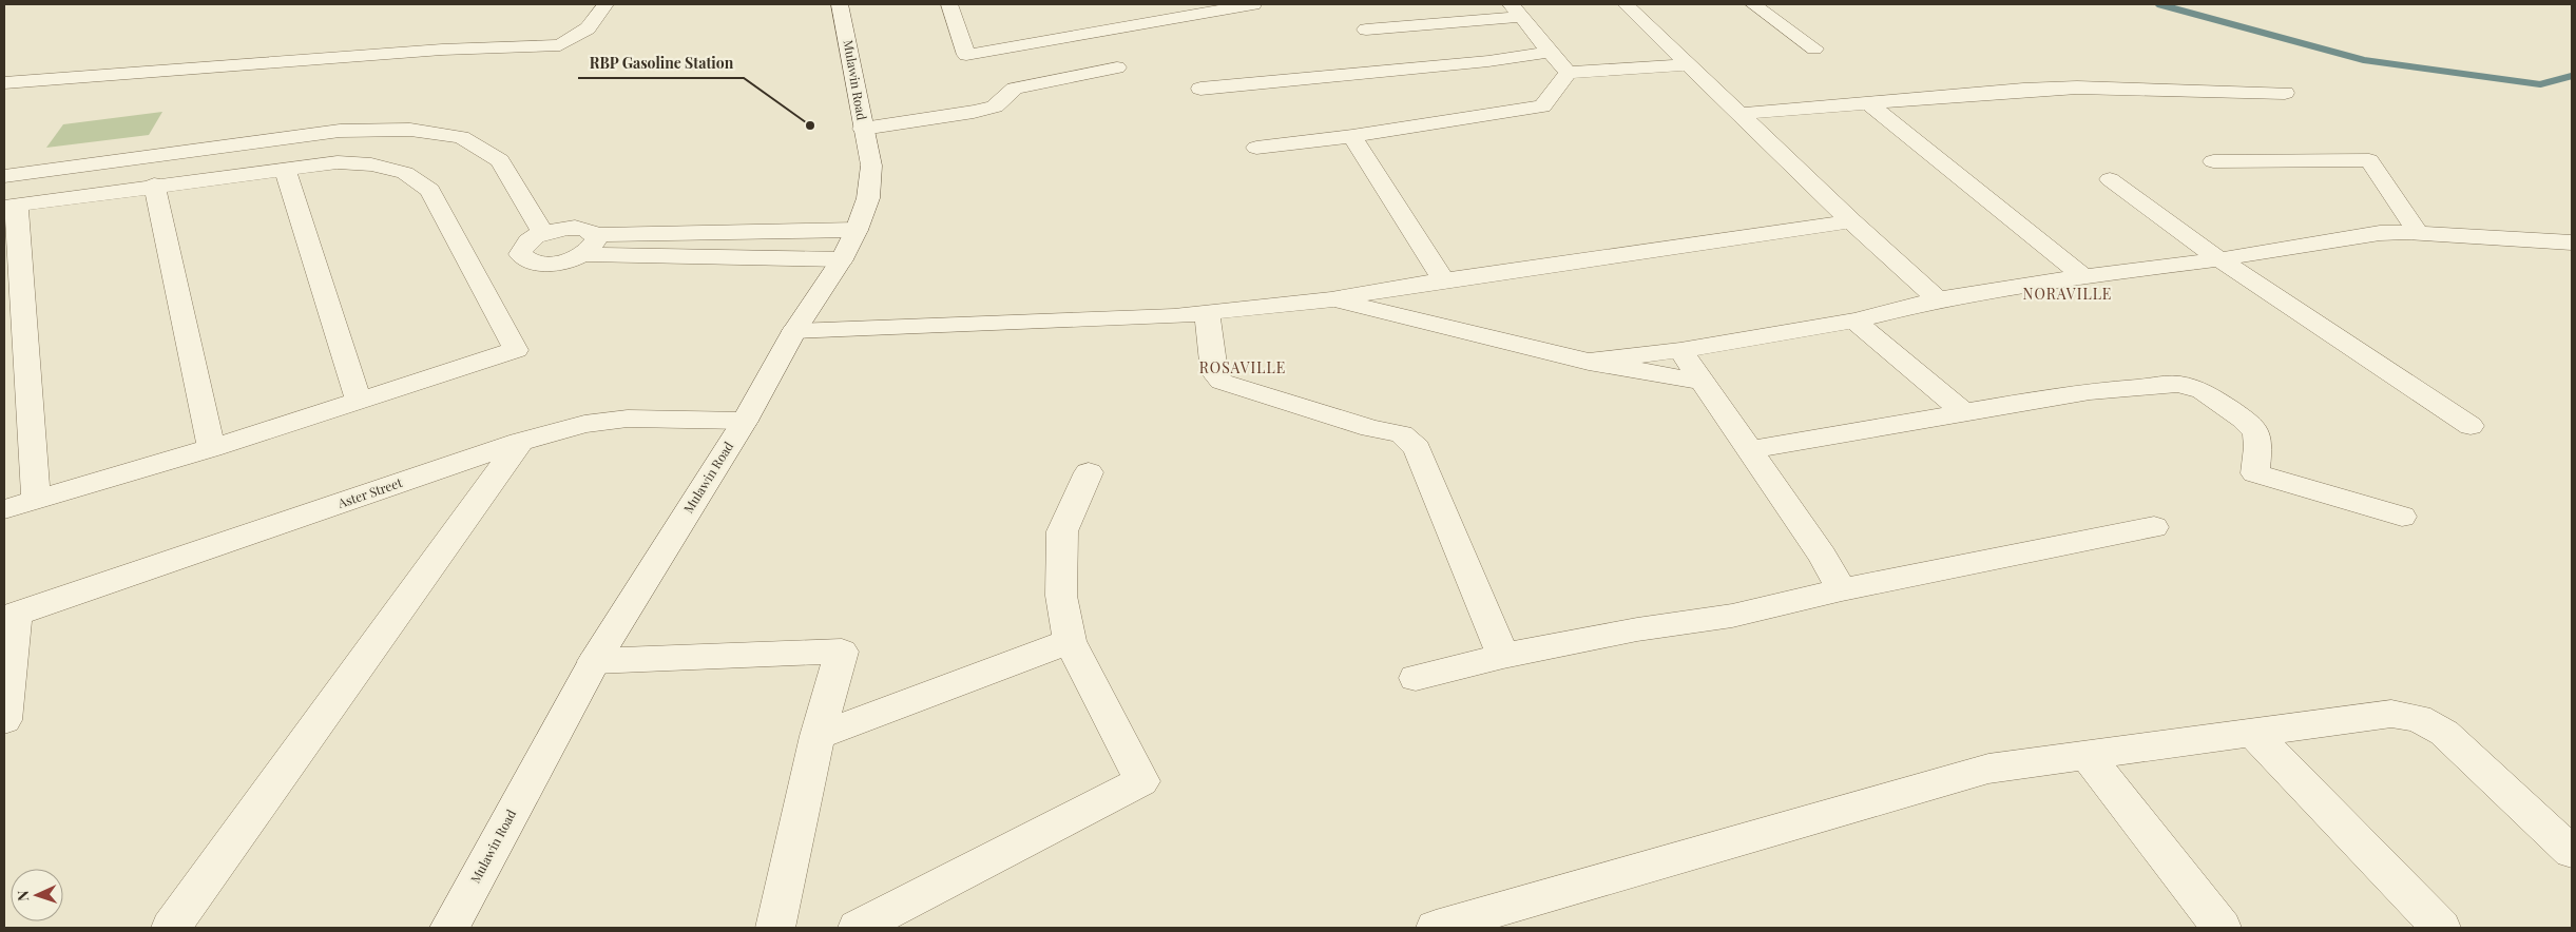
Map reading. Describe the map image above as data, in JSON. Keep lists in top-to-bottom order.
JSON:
{
  "streets": {
    "street": ["Mulawin Road", "Aster Street"]
  },
  "crossings": [
    ["Mulawin Road", "Aster Street"]
  ],
  "districts": ["NORAVILLE", "ROSAVILLE"],
  "places": ["RBP Gasoline Station"],
  "north": "left"
}
